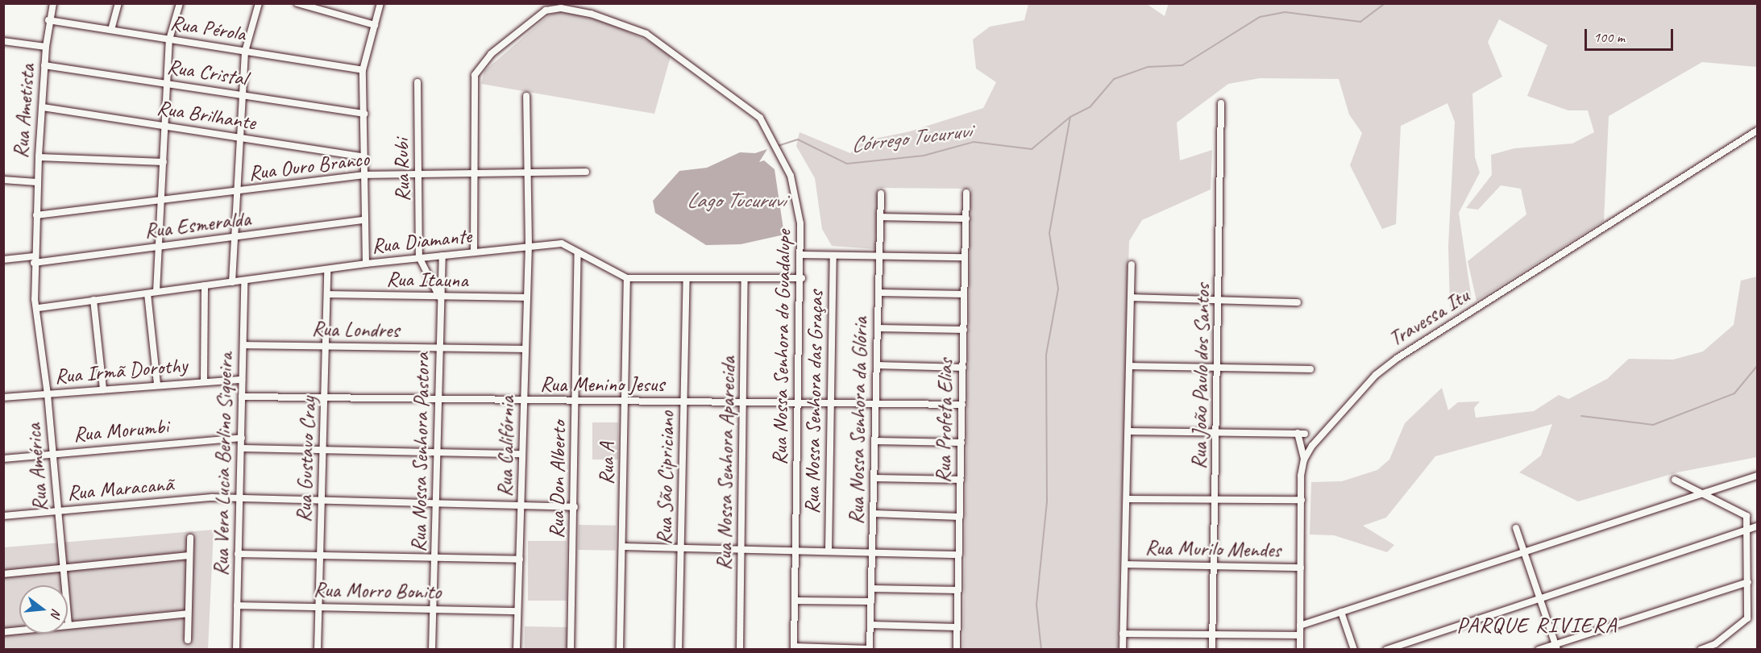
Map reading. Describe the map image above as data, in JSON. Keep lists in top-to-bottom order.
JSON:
{
  "streets": {
    "street": [
      "Rua Pérola",
      "Rua Cristal",
      "Rua Ametista",
      "Rua Brilhante",
      "Rua Ouro Branco",
      "Rua Rubi",
      "Rua Esmeralda",
      "Rua Diamante",
      "Rua Itauna",
      "Travessa Itu",
      "Rua Londres",
      "Rua Nossa Senhora do Guadalupe",
      "Rua Irmã Dorothy",
      "Rua João Paulo dos Santos",
      "Rua Menino Jesus",
      "Rua Nossa Senhora das Graças",
      "Rua Nossa Senhora da Glória",
      "Rua Profeta Elias",
      "Rua Morumbi",
      "Rua Califórnia",
      "Rua Nossa Senhora Pastora",
      "Rua Gustavo Cray",
      "Rua A",
      "Rua Nossa Senhora Aparecida",
      "Rua Vera Lucia Berlino Siqueira",
      "Rua América",
      "Rua São Cipriciano",
      "Rua Don Alberto",
      "Rua Maracanã",
      "Rua Murilo Mendes",
      "Rua Morro Bonito"
    ]
  },
  "crossings": [
    ["Rua Pérola", "Rua Ametista"],
    ["Rua Cristal", "Rua Ametista"],
    ["Rua Ametista", "Rua Brilhante"],
    ["Rua Ametista", "Rua Ouro Branco"],
    ["Rua Ametista", "Rua Esmeralda"],
    ["Rua Ametista", "Rua Diamante"],
    ["Rua Ametista", "Rua América"],
    ["Rua Ouro Branco", "Rua Rubi"],
    ["Rua Ouro Branco", "Rua Nossa Senhora do Guadalupe"],
    ["Rua Ouro Branco", "Rua Califórnia"],
    ["Rua Rubi", "Rua Diamante"],
    ["Rua Diamante", "Rua Nossa Senhora do Guadalupe"],
    ["Rua Diamante", "Rua Califórnia"],
    ["Rua Diamante", "Rua Nossa Senhora Pastora"],
    ["Rua Diamante", "Rua Gustavo Cray"],
    ["Rua Diamante", "Rua A"],
    ["Rua Diamante", "Rua Nossa Senhora Aparecida"],
    ["Rua Diamante", "Rua Vera Lucia Berlino Siqueira"],
    ["Rua Diamante", "Rua América"],
    ["Rua Diamante", "Rua São Cipriciano"],
    ["Rua Diamante", "Rua Don Alberto"],
    ["Rua Itauna", "Rua Califórnia"],
    ["Rua Itauna", "Rua Nossa Senhora Pastora"],
    ["Rua Itauna", "Rua Gustavo Cray"],
    ["Rua Londres", "Rua Califórnia"],
    ["Rua Londres", "Rua Nossa Senhora Pastora"],
    ["Rua Londres", "Rua Gustavo Cray"],
    ["Rua Londres", "Rua Vera Lucia Berlino Siqueira"],
    ["Rua Nossa Senhora do Guadalupe", "Rua Menino Jesus"],
    ["Rua Irmã Dorothy", "Rua Vera Lucia Berlino Siqueira"],
    ["Rua Irmã Dorothy", "Rua América"],
    ["Rua João Paulo dos Santos", "Rua Murilo Mendes"],
    ["Rua Menino Jesus", "Rua Nossa Senhora das Graças"],
    ["Rua Menino Jesus", "Rua Nossa Senhora da Glória"],
    ["Rua Menino Jesus", "Rua Profeta Elias"],
    ["Rua Menino Jesus", "Rua Califórnia"],
    ["Rua Menino Jesus", "Rua Nossa Senhora Pastora"],
    ["Rua Menino Jesus", "Rua Gustavo Cray"],
    ["Rua Menino Jesus", "Rua A"],
    ["Rua Menino Jesus", "Rua Nossa Senhora Aparecida"],
    ["Rua Menino Jesus", "Rua Vera Lucia Berlino Siqueira"],
    ["Rua Menino Jesus", "Rua São Cipriciano"],
    ["Rua Menino Jesus", "Rua Don Alberto"],
    ["Rua Morumbi", "Rua Vera Lucia Berlino Siqueira"],
    ["Rua Morumbi", "Rua América"],
    ["Rua Califórnia", "Rua Maracanã"],
    ["Rua Califórnia", "Rua Morro Bonito"],
    ["Rua Nossa Senhora Pastora", "Rua Maracanã"],
    ["Rua Nossa Senhora Pastora", "Rua Morro Bonito"],
    ["Rua Gustavo Cray", "Rua Maracanã"],
    ["Rua Gustavo Cray", "Rua Morro Bonito"],
    ["Rua Vera Lucia Berlino Siqueira", "Rua Maracanã"],
    ["Rua Vera Lucia Berlino Siqueira", "Rua Morro Bonito"],
    ["Rua América", "Rua Maracanã"],
    ["Rua Don Alberto", "Rua Maracanã"]
  ],
  "districts": ["PARQUE RIVIERA"],
  "water": ["Córrego Tucuruvi", "Lago Tucuruvi"],
  "scale_bar": "100 m",
  "north": "right"
}
